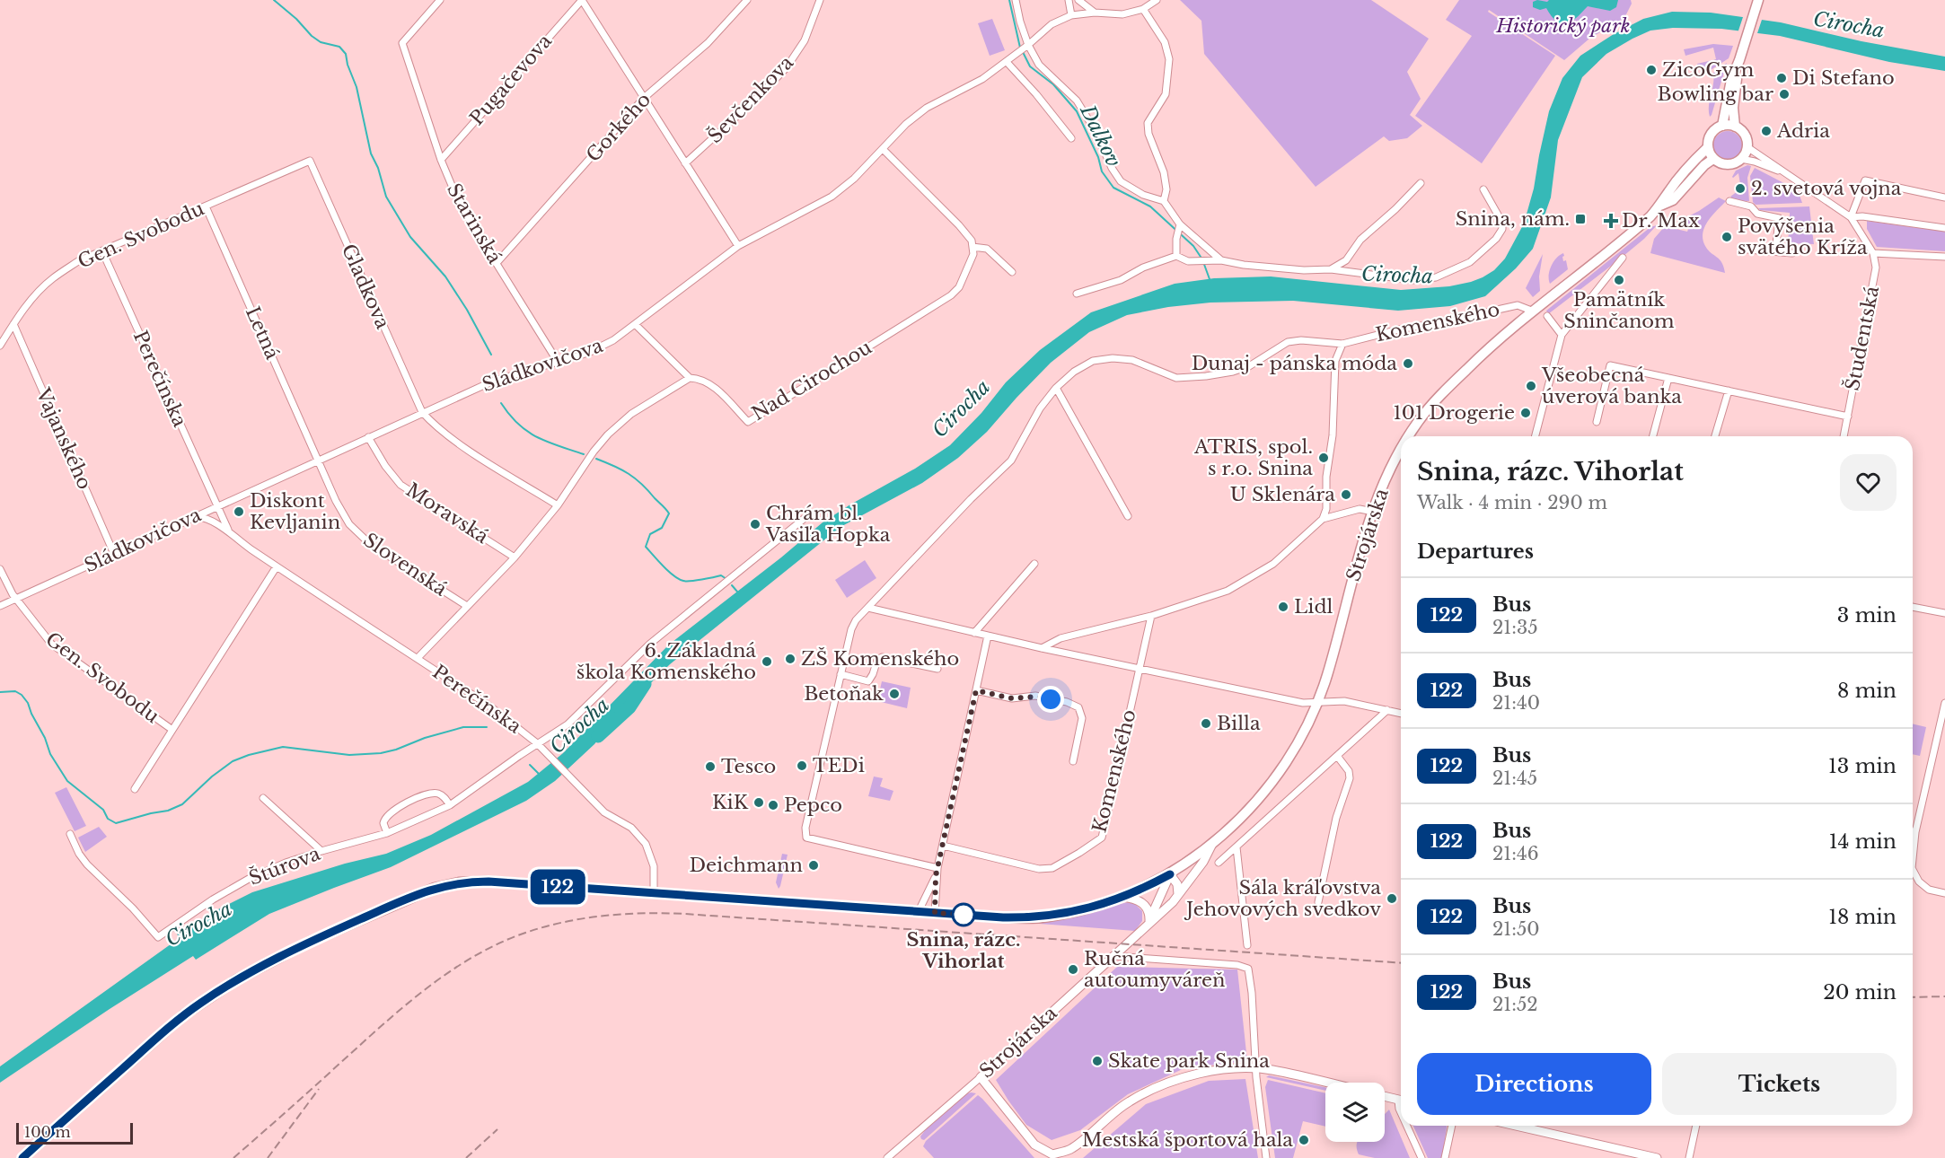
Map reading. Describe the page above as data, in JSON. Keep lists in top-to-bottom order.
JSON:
{
  "streets": {
    "main road": ["Strojárska"],
    "street": [
      "Pugačevova",
      "Ševčenkova",
      "Gorkého",
      "Starinská",
      "Gen. Svobodu",
      "Gladkova",
      "Komenského",
      "Letná",
      "Študentská",
      "Sládkovičova",
      "Perečínska",
      "Nad Cirochou",
      "Vajanského",
      "Moravská",
      "Slovenská",
      "Štúrova"
    ]
  },
  "crossings": [
    ["Pugačevova", "Starinská"],
    ["Gorkého", "Starinská"],
    ["Starinská", "Sládkovičova"],
    ["Gen. Svobodu", "Gladkova"],
    ["Gen. Svobodu", "Letná"],
    ["Gen. Svobodu", "Sládkovičova"],
    ["Gen. Svobodu", "Perečínska"],
    ["Gen. Svobodu", "Vajanského"],
    ["Gladkova", "Sládkovičova"],
    ["Komenského", "Strojárska"],
    ["Letná", "Sládkovičova"],
    ["Letná", "Slovenská"],
    ["Sládkovičova", "Perečínska"],
    ["Sládkovičova", "Vajanského"],
    ["Sládkovičova", "Moravská"],
    ["Sládkovičova", "Slovenská"],
    ["Perečínska", "Štúrova"]
  ],
  "water": ["Cirocha", "Dalkov"],
  "parks": ["Historický park"],
  "places": {
    "other": [
      "ZicoGym",
      "Di Stefano",
      "Bowling bar",
      "Adria",
      "2. svetová vojna",
      "Povýšenia svätého Kríža",
      "Pamätník Sninčanom",
      "Dunaj - pánska móda",
      "Všeobecná úverová banka",
      "101 Drogerie",
      "ATRIS, spol. s r.o. Snina",
      "U Sklenára",
      "Diskont Kevljanin",
      "Chrám bl. Vasiľa Hopka",
      "Lidl",
      "ZŠ Komenského",
      "6. Základná škola Komenského",
      "Betoňak",
      "Billa",
      "TEDi",
      "Tesco",
      "KiK",
      "Pepco",
      "Deichmann",
      "Sála kráľovstva Jehovových svedkov",
      "Snina, rázc. Vihorlat",
      "Ručná autoumyváreň",
      "Skate park Snina",
      "Mestská športová hala"
    ],
    "transit": ["Snina, nám."],
    "health": ["Dr. Max"]
  },
  "lines": ["bus line 122"],
  "scale_bar": "100 m",
  "page": {
    "on_map": "122",
    "heading": [
      ["Snina, rázc. Vihorlat", "Walk · 4 min · 290 m"],
      "Departures"
    ],
    "list": [
      {
        "mark": "122",
        "name": "Bus",
        "note": "21:35",
        "value": "3 min"
      },
      {
        "mark": "122",
        "name": "Bus",
        "note": "21:40",
        "value": "8 min"
      },
      {
        "mark": "122",
        "name": "Bus",
        "note": "21:45",
        "value": "13 min"
      },
      {
        "mark": "122",
        "name": "Bus",
        "note": "21:46",
        "value": "14 min"
      },
      {
        "mark": "122",
        "name": "Bus",
        "note": "21:50",
        "value": "18 min"
      },
      {
        "mark": "122",
        "name": "Bus",
        "note": "21:52",
        "value": "20 min"
      }
    ],
    "buttons": ["Directions", "Tickets"],
    "scale": "100 m"
  }
}
